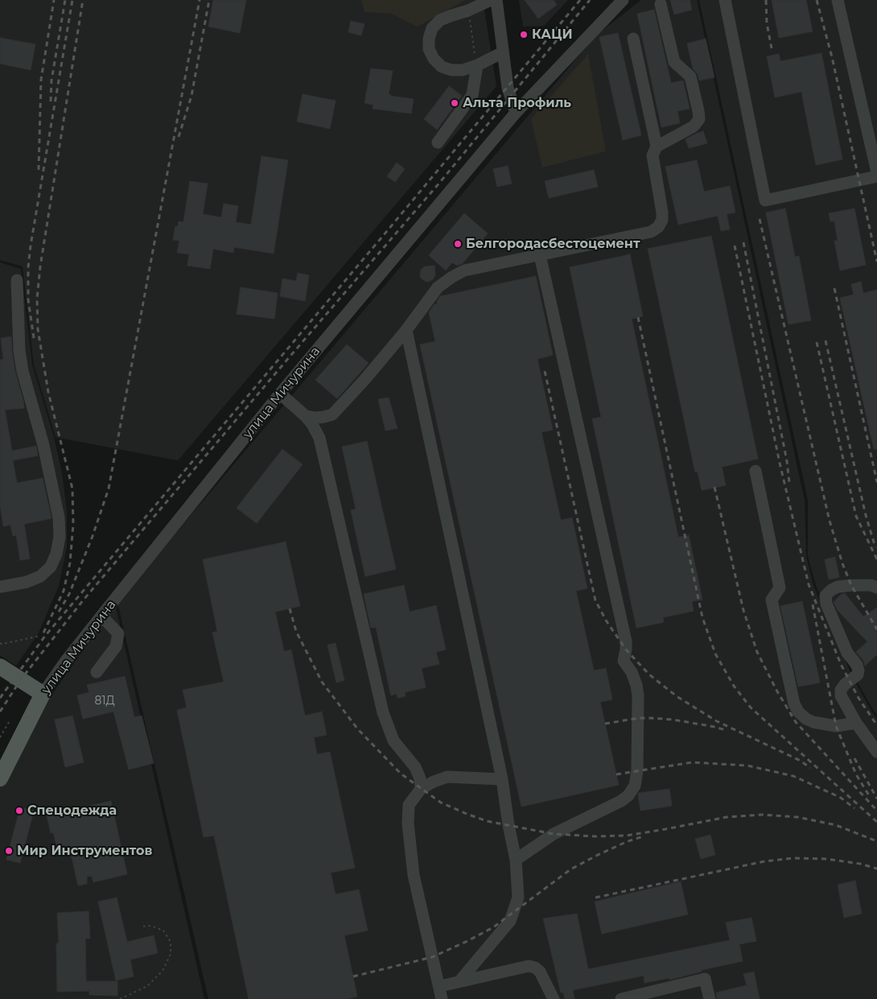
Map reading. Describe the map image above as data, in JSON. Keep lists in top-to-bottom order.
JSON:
{
  "streets": {
    "main road": ["улица Мичурина"]
  },
  "places": [
    "КАЦИ",
    "Альта Профиль",
    "Белгородасбестоцемент",
    "Спецодежда",
    "Мир Инструментов"
  ],
  "house_numbers": ["81Д"]
}
